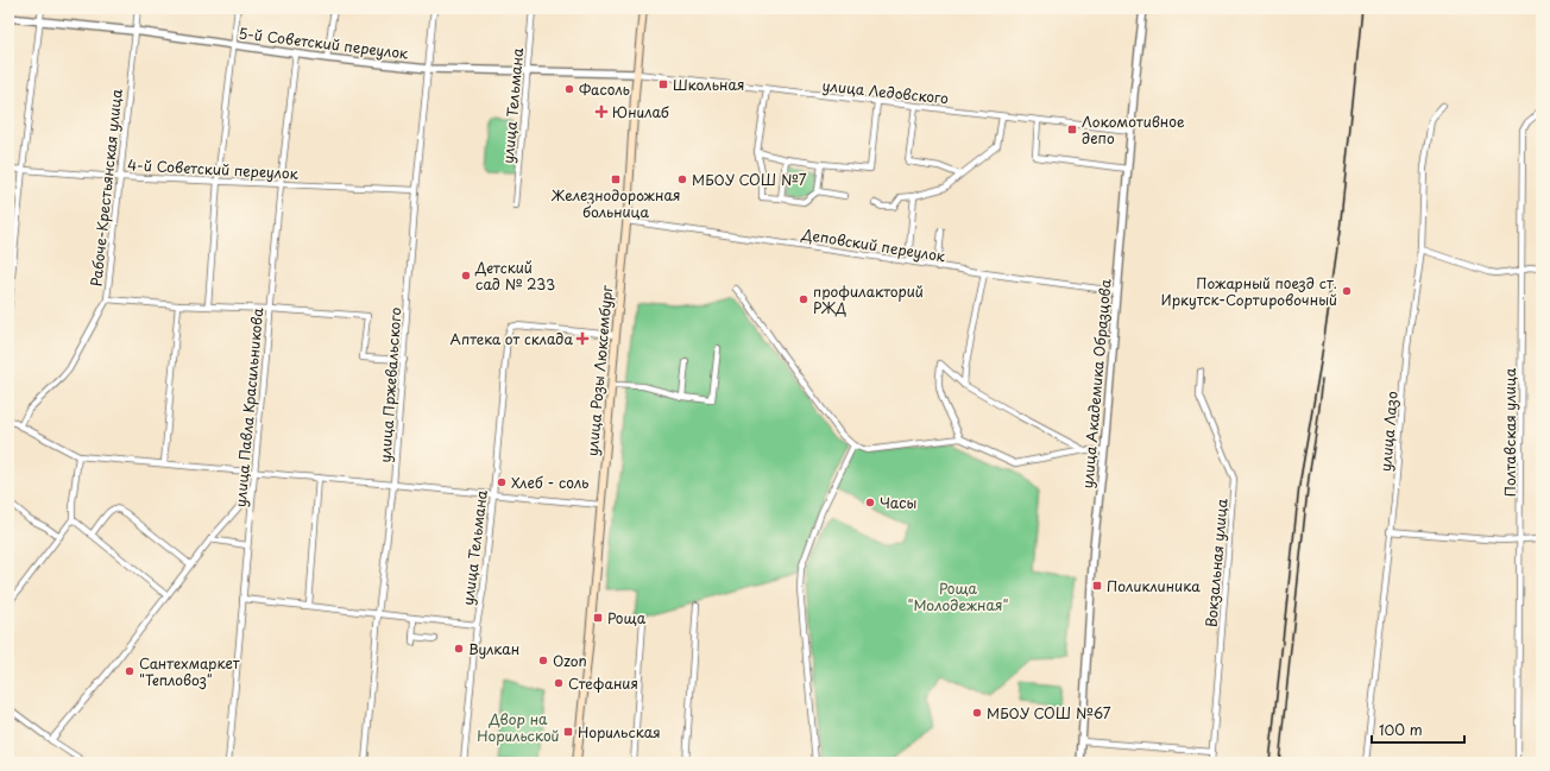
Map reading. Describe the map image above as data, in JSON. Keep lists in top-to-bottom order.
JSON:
{
  "streets": {
    "main road": ["улица Розы Люксембург"],
    "street": [
      "5-й Советский переулок",
      "улица Ледовского",
      "улица Тельмана",
      "4-й Советский переулок",
      "Рабоче-Крестьянская улица",
      "Деповский переулок",
      "улица Академика Образцова",
      "улица Пржевальского",
      "улица Павла Красильникова",
      "улица Лазо",
      "Полтавская улица",
      "Вокзальная улица"
    ]
  },
  "crossings": [
    ["5-й Советский переулок", "улица Ледовского"],
    ["5-й Советский переулок", "улица Тельмана"],
    ["5-й Советский переулок", "Рабоче-Крестьянская улица"],
    ["5-й Советский переулок", "улица Розы Люксембург"],
    ["5-й Советский переулок", "улица Пржевальского"],
    ["5-й Советский переулок", "улица Павла Красильникова"],
    ["улица Ледовского", "улица Розы Люксембург"],
    ["улица Ледовского", "улица Академика Образцова"],
    ["улица Тельмана", "улица Розы Люксембург"],
    ["4-й Советский переулок", "Рабоче-Крестьянская улица"],
    ["4-й Советский переулок", "улица Пржевальского"],
    ["4-й Советский переулок", "улица Павла Красильникова"],
    ["Деповский переулок", "улица Розы Люксембург"],
    ["Деповский переулок", "улица Академика Образцова"]
  ],
  "parks": ["Роща \"Молодежная\"", "Двор на Норильской"],
  "places": {
    "transit": [
      "Школьная",
      "Локомотивное депо",
      "Железнодорожная больница",
      "Поликлиника",
      "Роща",
      "Норильская"
    ],
    "other": [
      "Фасоль",
      "МБОУ СОШ №7",
      "Детский сад № 233",
      "Пожарный поезд ст. Иркутск-Сортировочный",
      "профилакторий РЖД",
      "Хлеб - соль",
      "Часы",
      "Вулкан",
      "Ozon",
      "Сантехмаркет \"Тепловоз\"",
      "Стефания",
      "МБОУ СОШ №67"
    ],
    "health": ["Юнилаб", "Аптека от склада"]
  },
  "scale_bar": "100 m"
}
